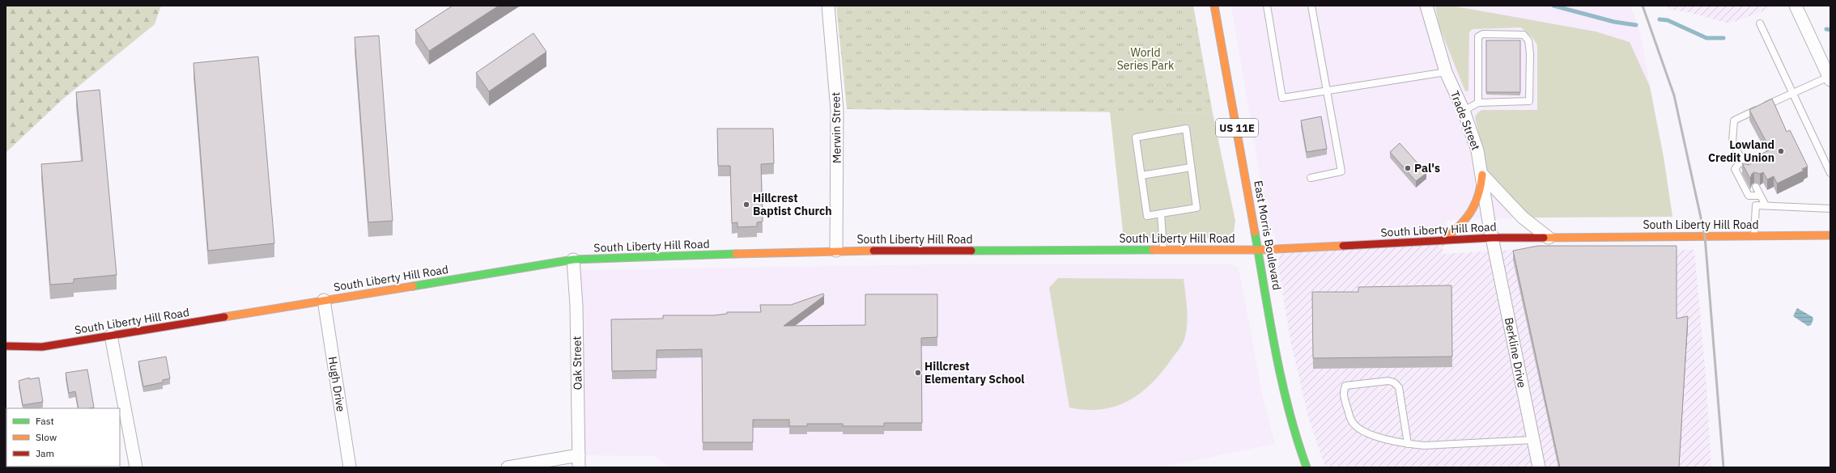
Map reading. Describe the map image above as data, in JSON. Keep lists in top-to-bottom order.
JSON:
{
  "streets": {
    "street": [
      "Trade Street",
      "Merwin Street",
      "US 11E",
      "South Liberty Hill Road",
      "East Morris Boulevard",
      "Berkline Drive",
      "Oak Street",
      "Hugh Drive"
    ]
  },
  "crossings": [
    ["Trade Street", "South Liberty Hill Road"],
    ["Trade Street", "Berkline Drive"],
    ["Merwin Street", "South Liberty Hill Road"],
    ["South Liberty Hill Road", "East Morris Boulevard"],
    ["South Liberty Hill Road", "Berkline Drive"],
    ["South Liberty Hill Road", "Oak Street"],
    ["South Liberty Hill Road", "Hugh Drive"]
  ],
  "parks": ["World Series Park"],
  "places": [
    "Lowland Credit Union",
    "Pal's",
    "Hillcrest Baptist Church",
    "Hillcrest Elementary School"
  ],
  "legend": ["Fast", "Slow", "Jam"]
}
